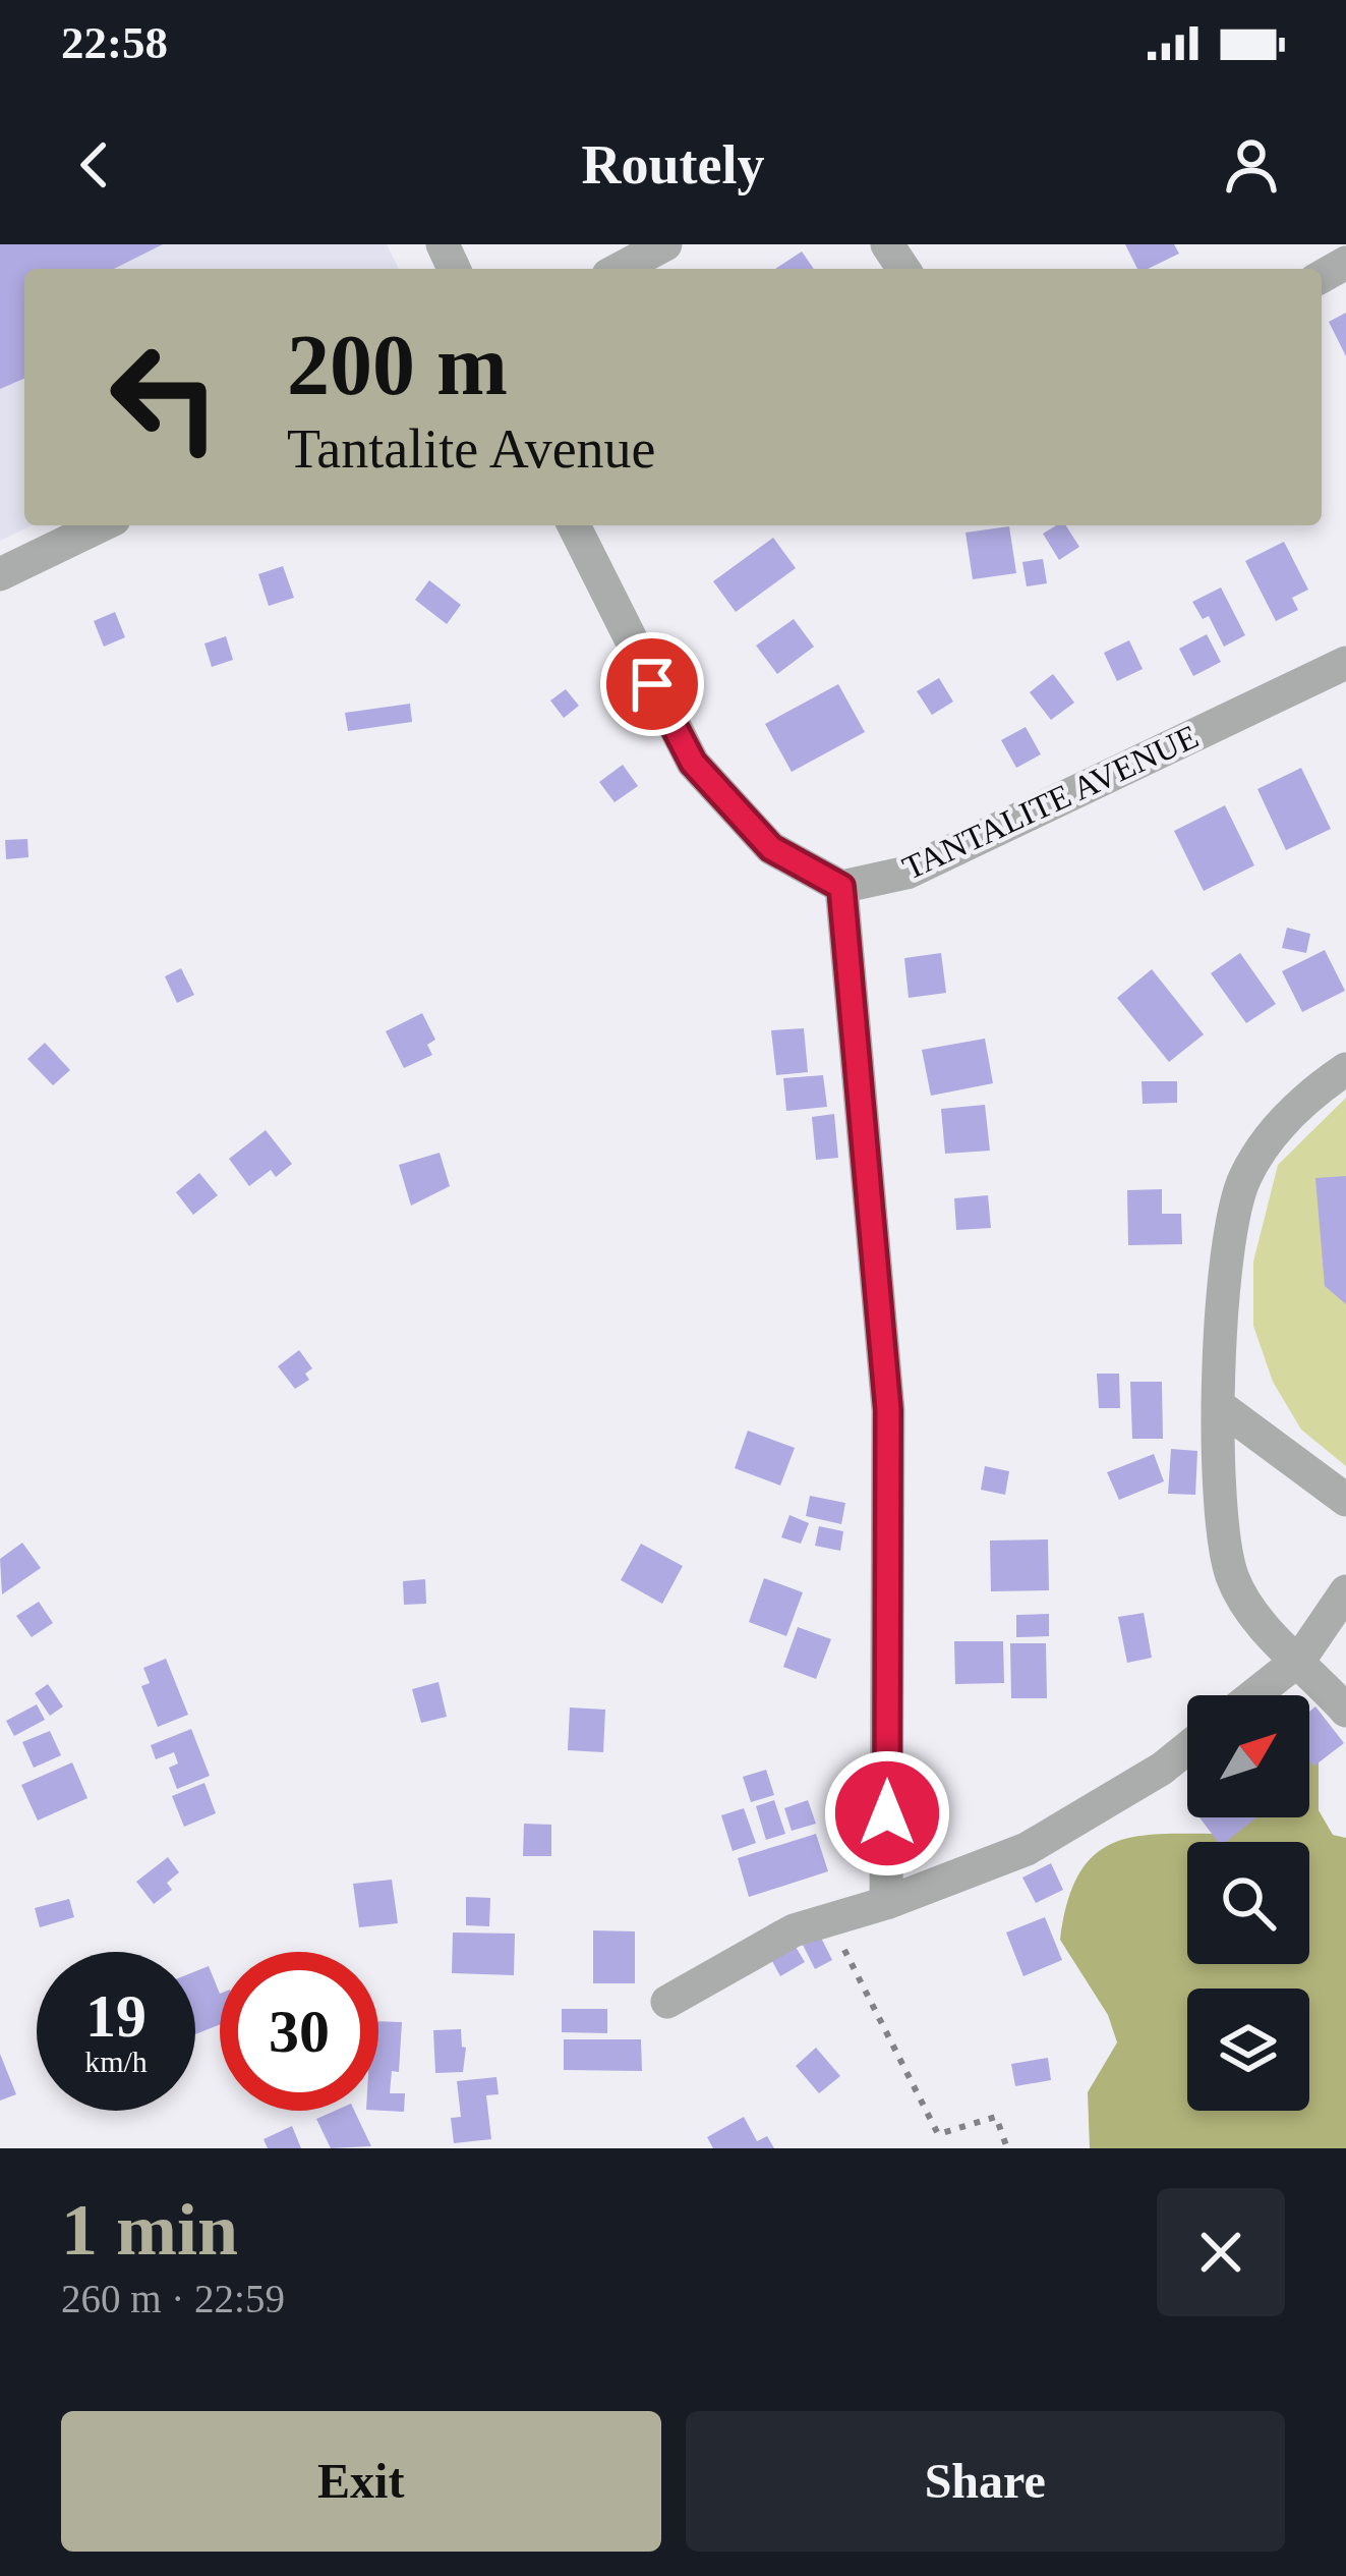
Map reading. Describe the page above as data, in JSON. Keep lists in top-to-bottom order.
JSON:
{
  "streets": {
    "street": ["TANTALITE AVENUE"]
  },
  "north": "top right",
  "page": {
    "status": "22:58",
    "header": "Routely",
    "turn": ["200 m", "Tantalite Avenue"],
    "speed": "19 km/h",
    "limit": "30",
    "heading": ["1 min", "260 m · 22:59"],
    "buttons": ["Exit", "Share"]
  }
}
